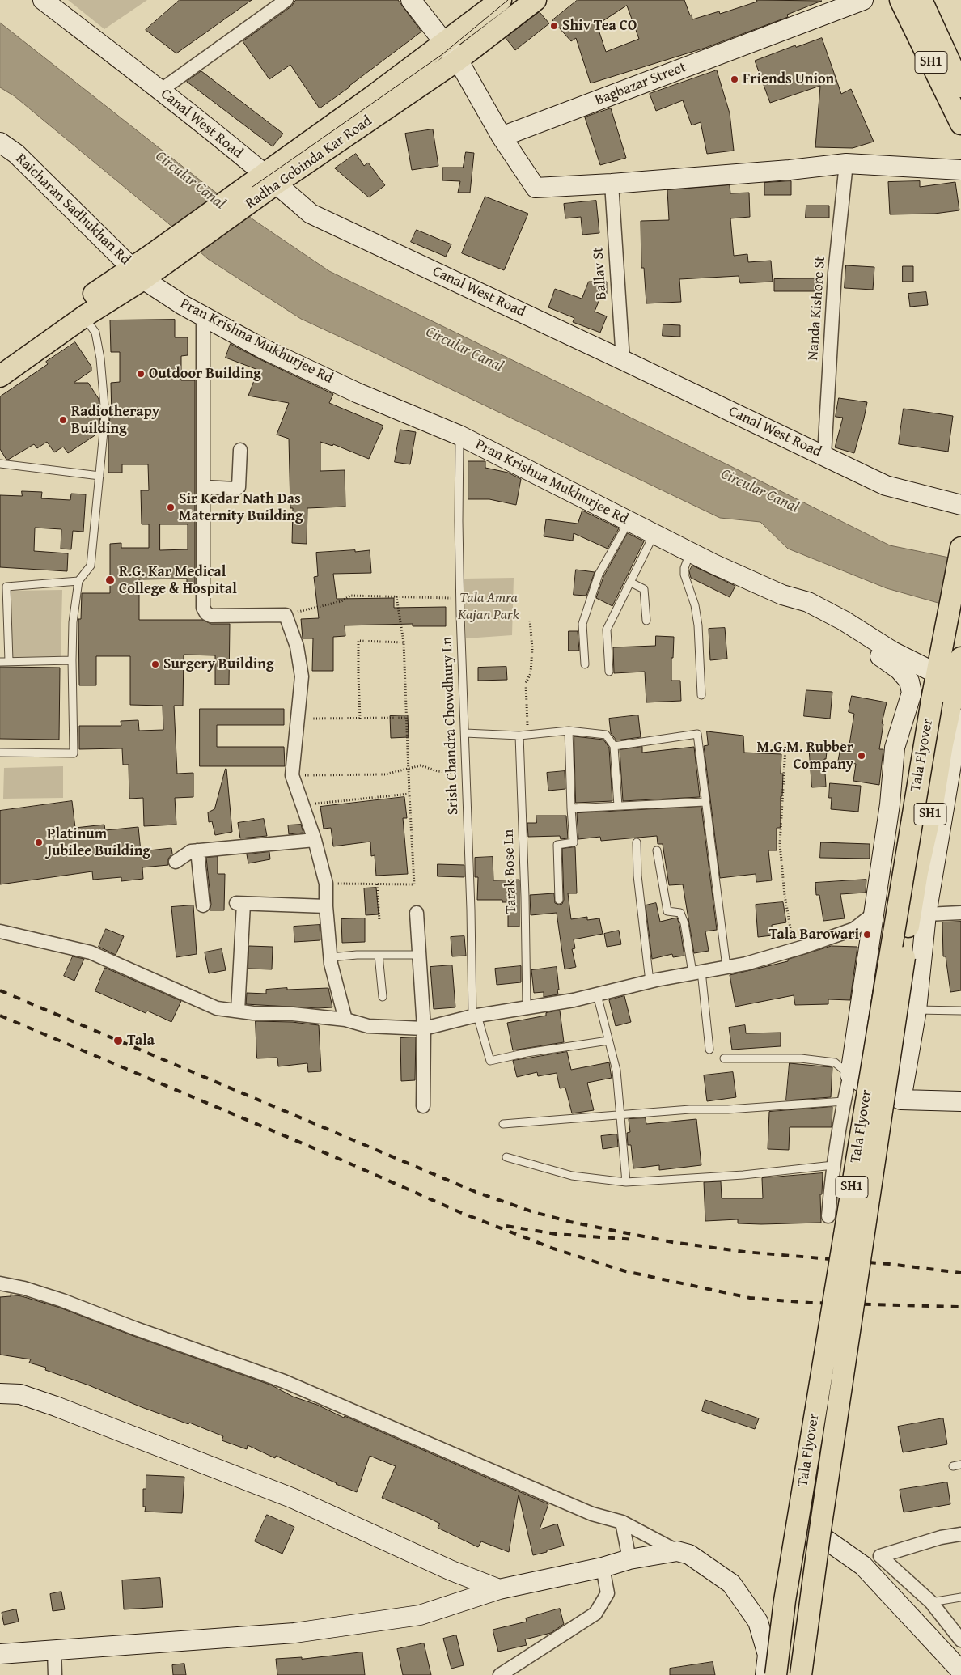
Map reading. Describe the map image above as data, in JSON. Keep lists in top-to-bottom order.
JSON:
{
  "streets": {
    "main road": ["SH1", "Radha Gobinda Kar Road", "Tala Flyover"],
    "street": [
      "Bagbazar Street",
      "Canal West Road",
      "Raicharan Sadhukhan Rd",
      "Ballav St",
      "Nanda Kishore St",
      "Pran Krishna Mukhurjee Rd"
    ],
    "lane": ["Srish Chandra Chowdhury Ln", "Tarak Bose Ln"]
  },
  "crossings": [
    ["SH1", "Pran Krishna Mukhurjee Rd"],
    ["SH1", "Tala Flyover"],
    ["Canal West Road", "Radha Gobinda Kar Road"],
    ["Canal West Road", "Ballav St"],
    ["Canal West Road", "Nanda Kishore St"],
    ["Radha Gobinda Kar Road", "Raicharan Sadhukhan Rd"],
    ["Radha Gobinda Kar Road", "Pran Krishna Mukhurjee Rd"],
    ["Raicharan Sadhukhan Rd", "Pran Krishna Mukhurjee Rd"],
    ["Pran Krishna Mukhurjee Rd", "Srish Chandra Chowdhury Ln"],
    ["Pran Krishna Mukhurjee Rd", "Tala Flyover"]
  ],
  "water": ["Circular Canal"],
  "parks": ["Tala Amra Kajan Park"],
  "places": [
    "Shiv Tea CO",
    "Friends Union",
    "Outdoor Building",
    "Radiotherapy Building",
    "Sir Kedar Nath Das Maternity Building",
    "R.G. Kar Medical College & Hospital",
    "Surgery Building",
    "M.G.M. Rubber Company",
    "Platinum Jubilee Building",
    "Tala Barowari",
    "Tala"
  ]
}
